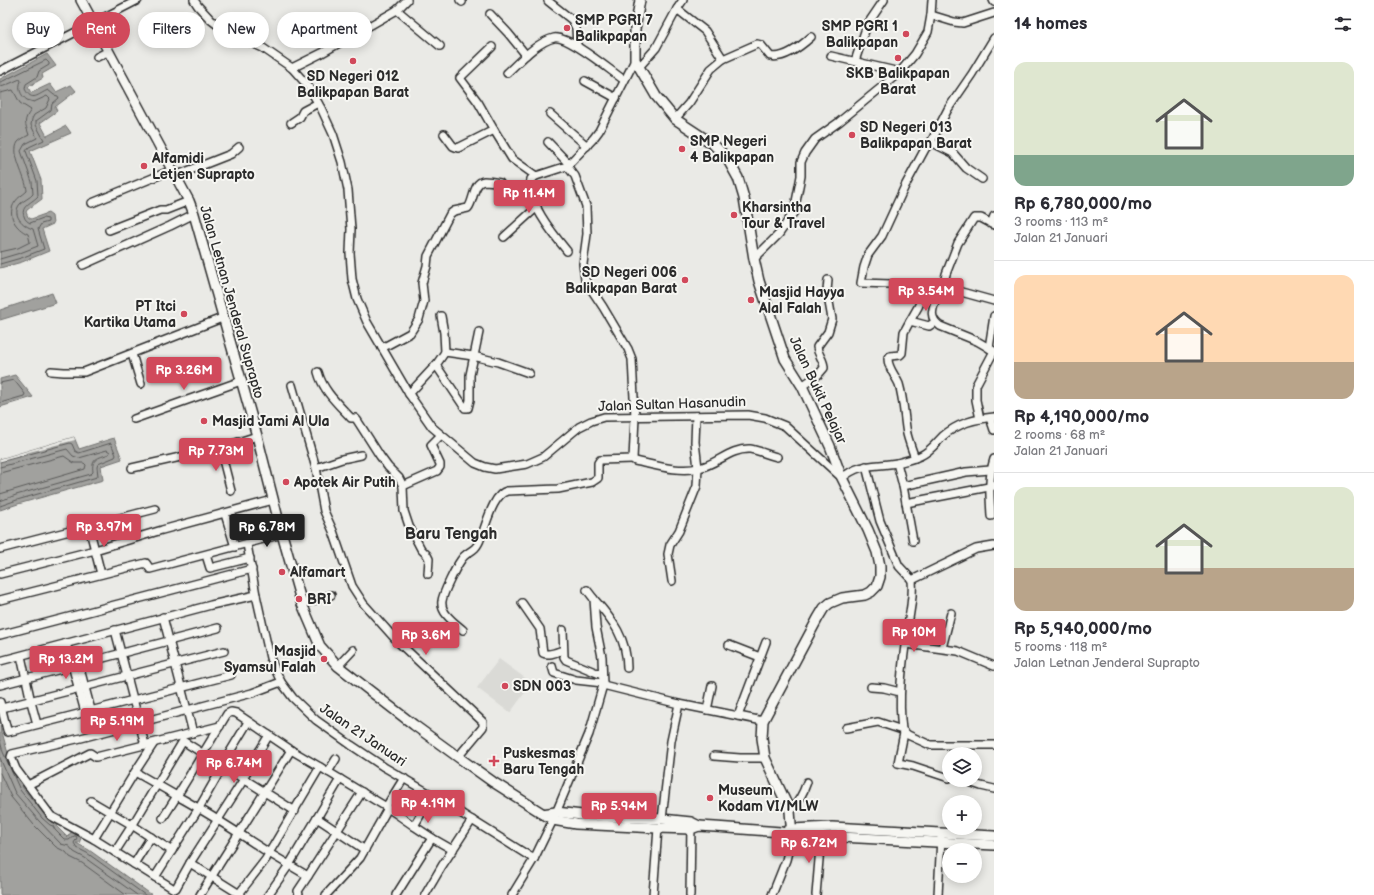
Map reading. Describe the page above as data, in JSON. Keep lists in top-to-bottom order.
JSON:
{
  "streets": {
    "main road": ["Jalan Letnan Jenderal Suprapto", "Jalan Bukit Pelajar", "Jalan Sultan Hasanudin"],
    "street": ["Jalan 21 Januari"]
  },
  "crossings": [
    ["Jalan Letnan Jenderal Suprapto", "Jalan Sultan Hasanudin"],
    ["Jalan Bukit Pelajar", "Jalan Sultan Hasanudin"]
  ],
  "districts": ["Baru Tengah"],
  "places": {
    "other": [
      "SMP PGRI 7 Balikpapan",
      "SMP PGRI 1 Balikpapan",
      "SKB Balikpapan Barat",
      "SD Negeri 012 Balikpapan Barat",
      "SD Negeri 013 Balikpapan Barat",
      "SMP Negeri 4 Balikpapan",
      "Alfamidi Letjen Suprapto",
      "Kharsintha Tour & Travel",
      "SD Negeri 006 Balikpapan Barat",
      "Masjid Hayya Alal Falah",
      "PT Itci Kartika Utama",
      "Masjid Jami Al Ula",
      "Apotek Air Putih",
      "Alfamart",
      "BRI",
      "Masjid Syamsul Falah",
      "SDN 003",
      "Museum Kodam VI/MLW"
    ],
    "health": ["Puskesmas Baru Tengah"]
  },
  "page": {
    "heading": "14 homes",
    "chip": [
      "Buy",
      "Rent",
      "Filters",
      "New",
      "Apartment"
    ],
    "list": [
      {
        "name": "Rp 6,780,000/mo",
        "note": "3 rooms · 113 m² · Jalan 21 Januari"
      },
      {
        "name": "Rp 4,190,000/mo",
        "note": "2 rooms · 68 m² · Jalan 21 Januari"
      },
      {
        "name": "Rp 5,940,000/mo",
        "note": "5 rooms · 118 m² · Jalan Letnan Jenderal Suprapto"
      }
    ],
    "price": [
      "Rp 11.4M",
      "Rp 3.54M",
      "Rp 3.26M",
      "Rp 7.73M",
      "Rp 3.97M",
      "Rp 6.78M",
      "Rp 10M",
      "Rp 3.6M",
      "Rp 13.2M",
      "Rp 5.19M",
      "Rp 6.74M",
      "Rp 4.19M",
      "Rp 5.94M",
      "Rp 6.72M"
    ],
    "map_buttons": ["+", "−"]
  }
}
